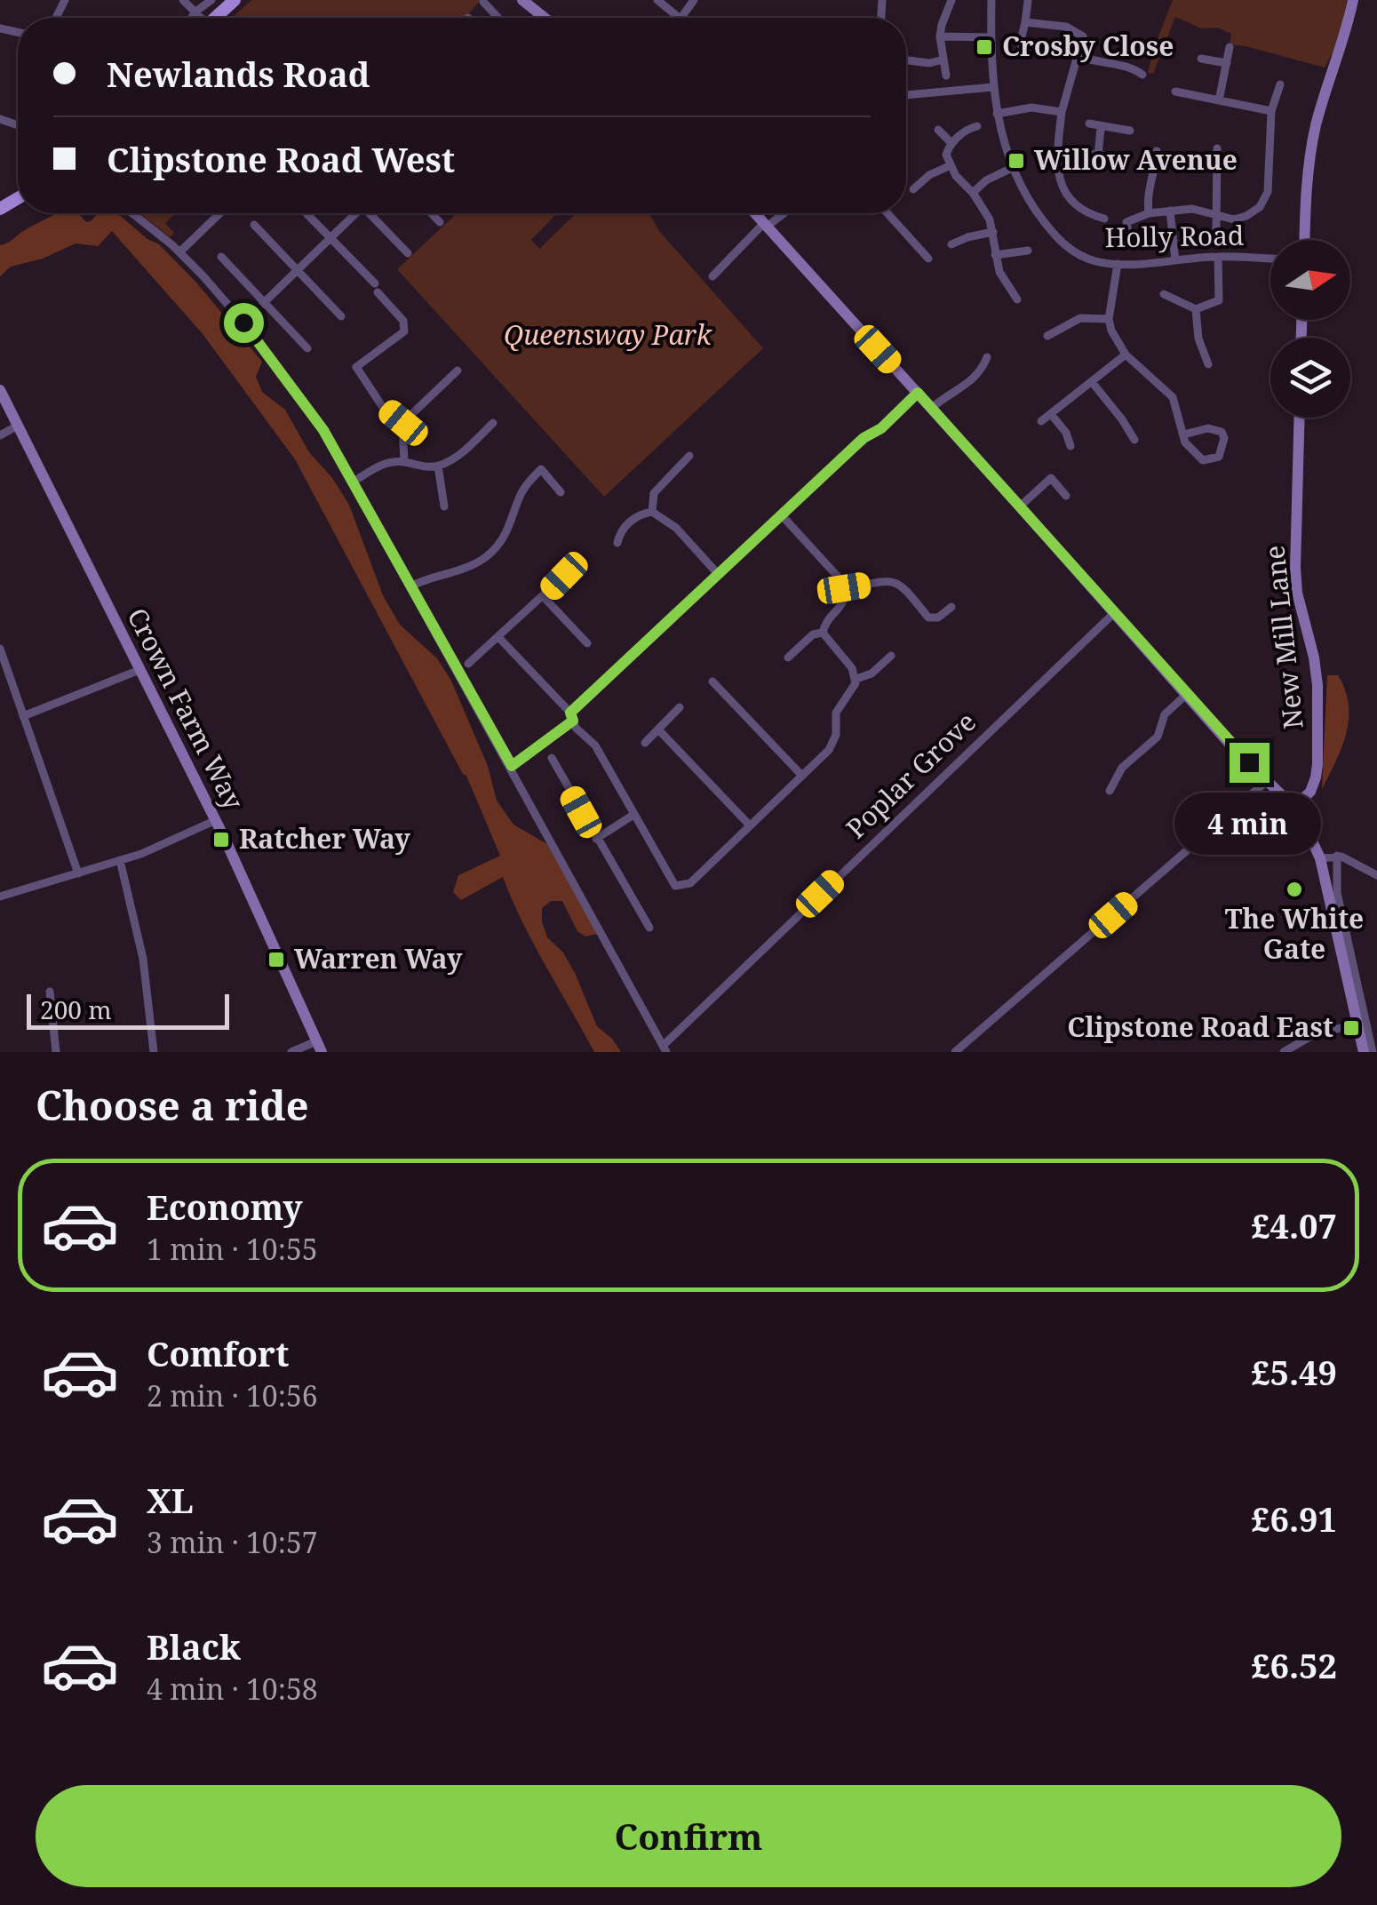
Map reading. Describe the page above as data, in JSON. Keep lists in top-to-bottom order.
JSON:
{
  "streets": {
    "street": [
      "Holly Road",
      "New Mill Lane",
      "Crown Farm Way",
      "Poplar Grove"
    ]
  },
  "parks": ["Queensway Park"],
  "places": {
    "transit": [
      "Crosby Close",
      "Willow Avenue",
      "Ratcher Way",
      "Warren Way",
      "Clipstone Road East"
    ],
    "other": ["The White Gate"]
  },
  "scale_bar": "200 m",
  "north": "right",
  "page": {
    "banner": ["Newlands Road", "Clipstone Road West"],
    "bubble": "4 min",
    "scale": "200 m",
    "heading": "Choose a ride",
    "list": [
      {
        "name": "Economy",
        "note": "1 min · 10:55",
        "value": "£4.07"
      },
      {
        "name": "Comfort",
        "note": "2 min · 10:56",
        "value": "£5.49"
      },
      {
        "name": "XL",
        "note": "3 min · 10:57",
        "value": "£6.91"
      },
      {
        "name": "Black",
        "note": "4 min · 10:58",
        "value": "£6.52"
      }
    ],
    "buttons": "Confirm"
  }
}
